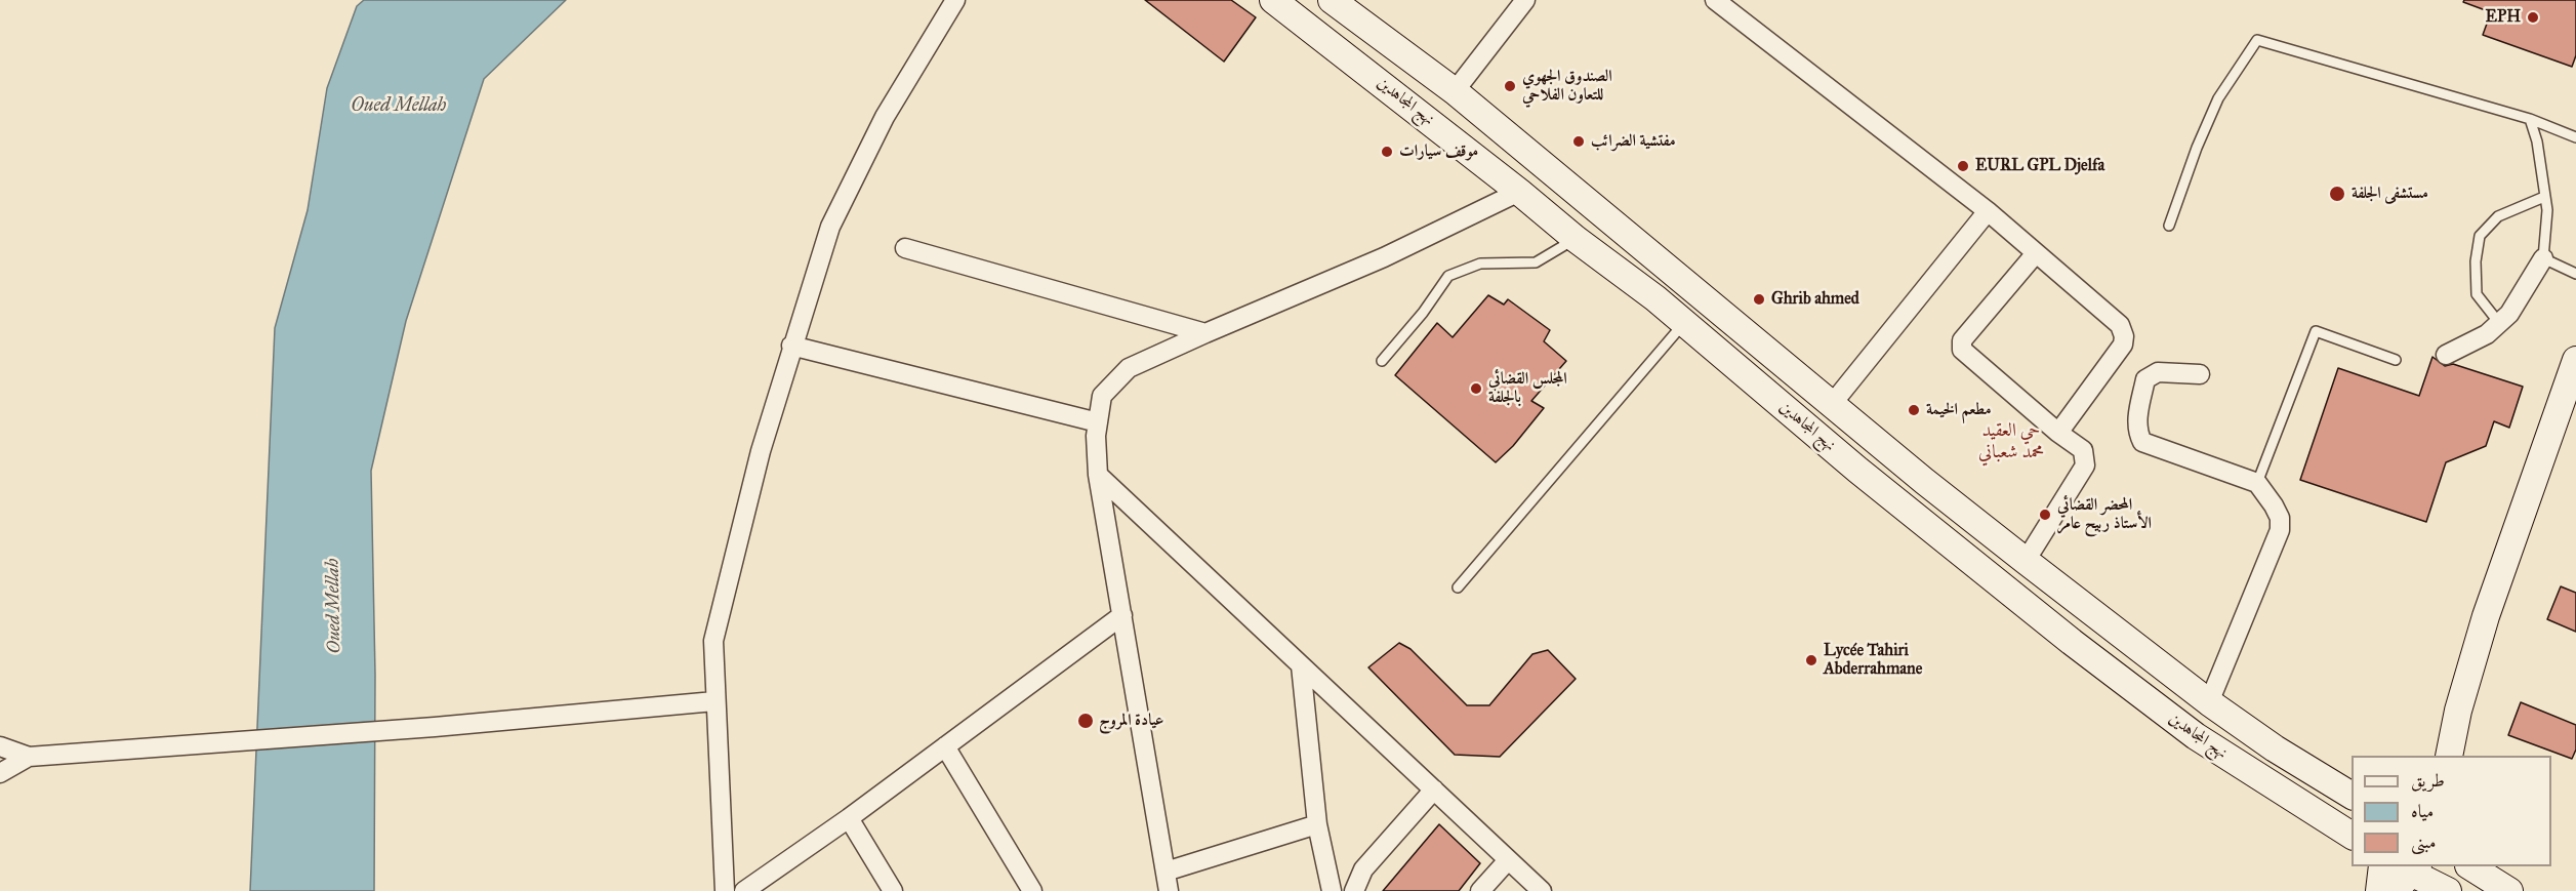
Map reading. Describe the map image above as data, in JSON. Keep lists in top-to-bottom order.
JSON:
{
  "streets": {
    "main road": ["نهج المجاهدين"]
  },
  "districts": ["حي العقيد محمد شعباني"],
  "water": ["Oued Mellah"],
  "places": [
    "EPH",
    "الصندوق الجهوي للتعاون الفلاحي",
    "مفتشية الضرائب",
    "موقف سيارات",
    "EURL GPL Djelfa",
    "مستشفى الجلفة",
    "Ghrib ahmed",
    "المجلس القضائي بالجلفة",
    "مطعم الخيمة",
    "المحضر القضائي الأستاذ ربيح عامر",
    "Lycée Tahiri Abderrahmane",
    "عيادة المروج"
  ],
  "legend": ["طريق", "مياه", "مبنى"]
}
